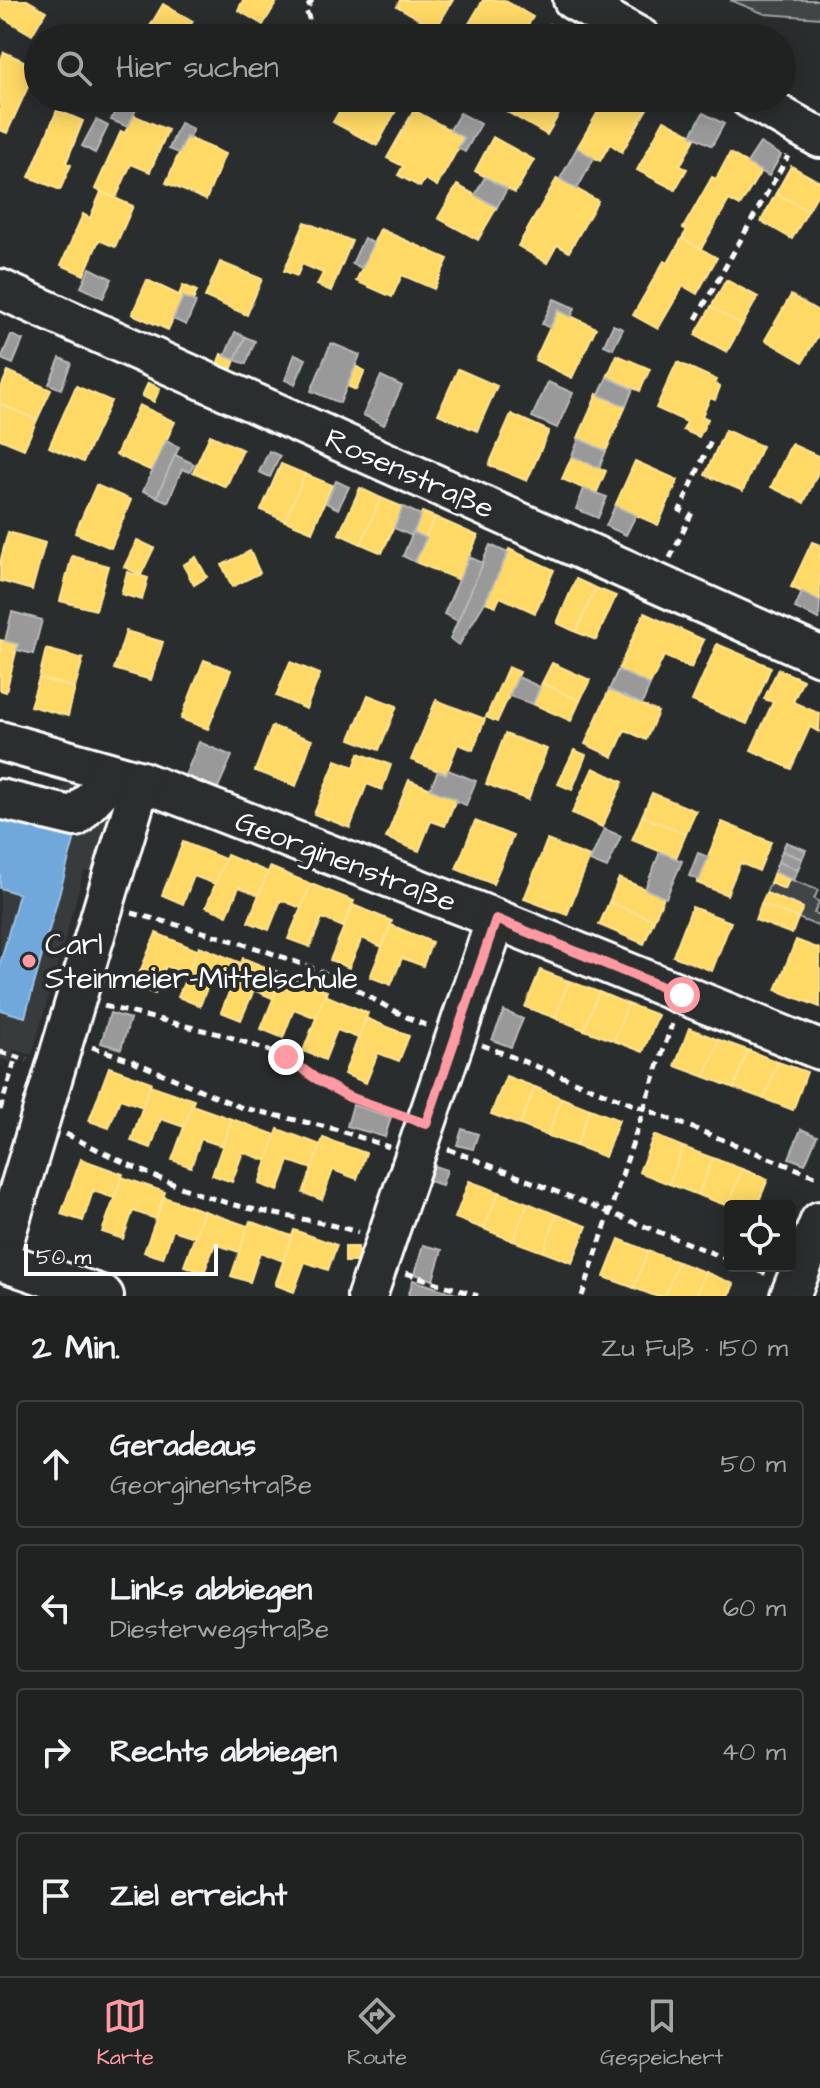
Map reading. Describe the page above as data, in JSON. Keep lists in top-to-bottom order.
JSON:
{
  "streets": {
    "street": ["Rosenstraße", "Georginenstraße"]
  },
  "places": ["Carl Steinmeier-Mittelschule"],
  "scale_bar": "50 m",
  "page": {
    "search": "Hier suchen",
    "scale": "50 m",
    "heading": ["2 Min.", "Zu Fuß · 150 m"],
    "list": [
      ["Geradeaus", "Georginenstraße", "50 m"],
      ["Links abbiegen", "Diesterwegstraße", "60 m"],
      ["Rechts abbiegen", "40 m"],
      "Ziel erreicht"
    ],
    "nav": ["Karte", "Route", "Gespeichert"]
  }
}
